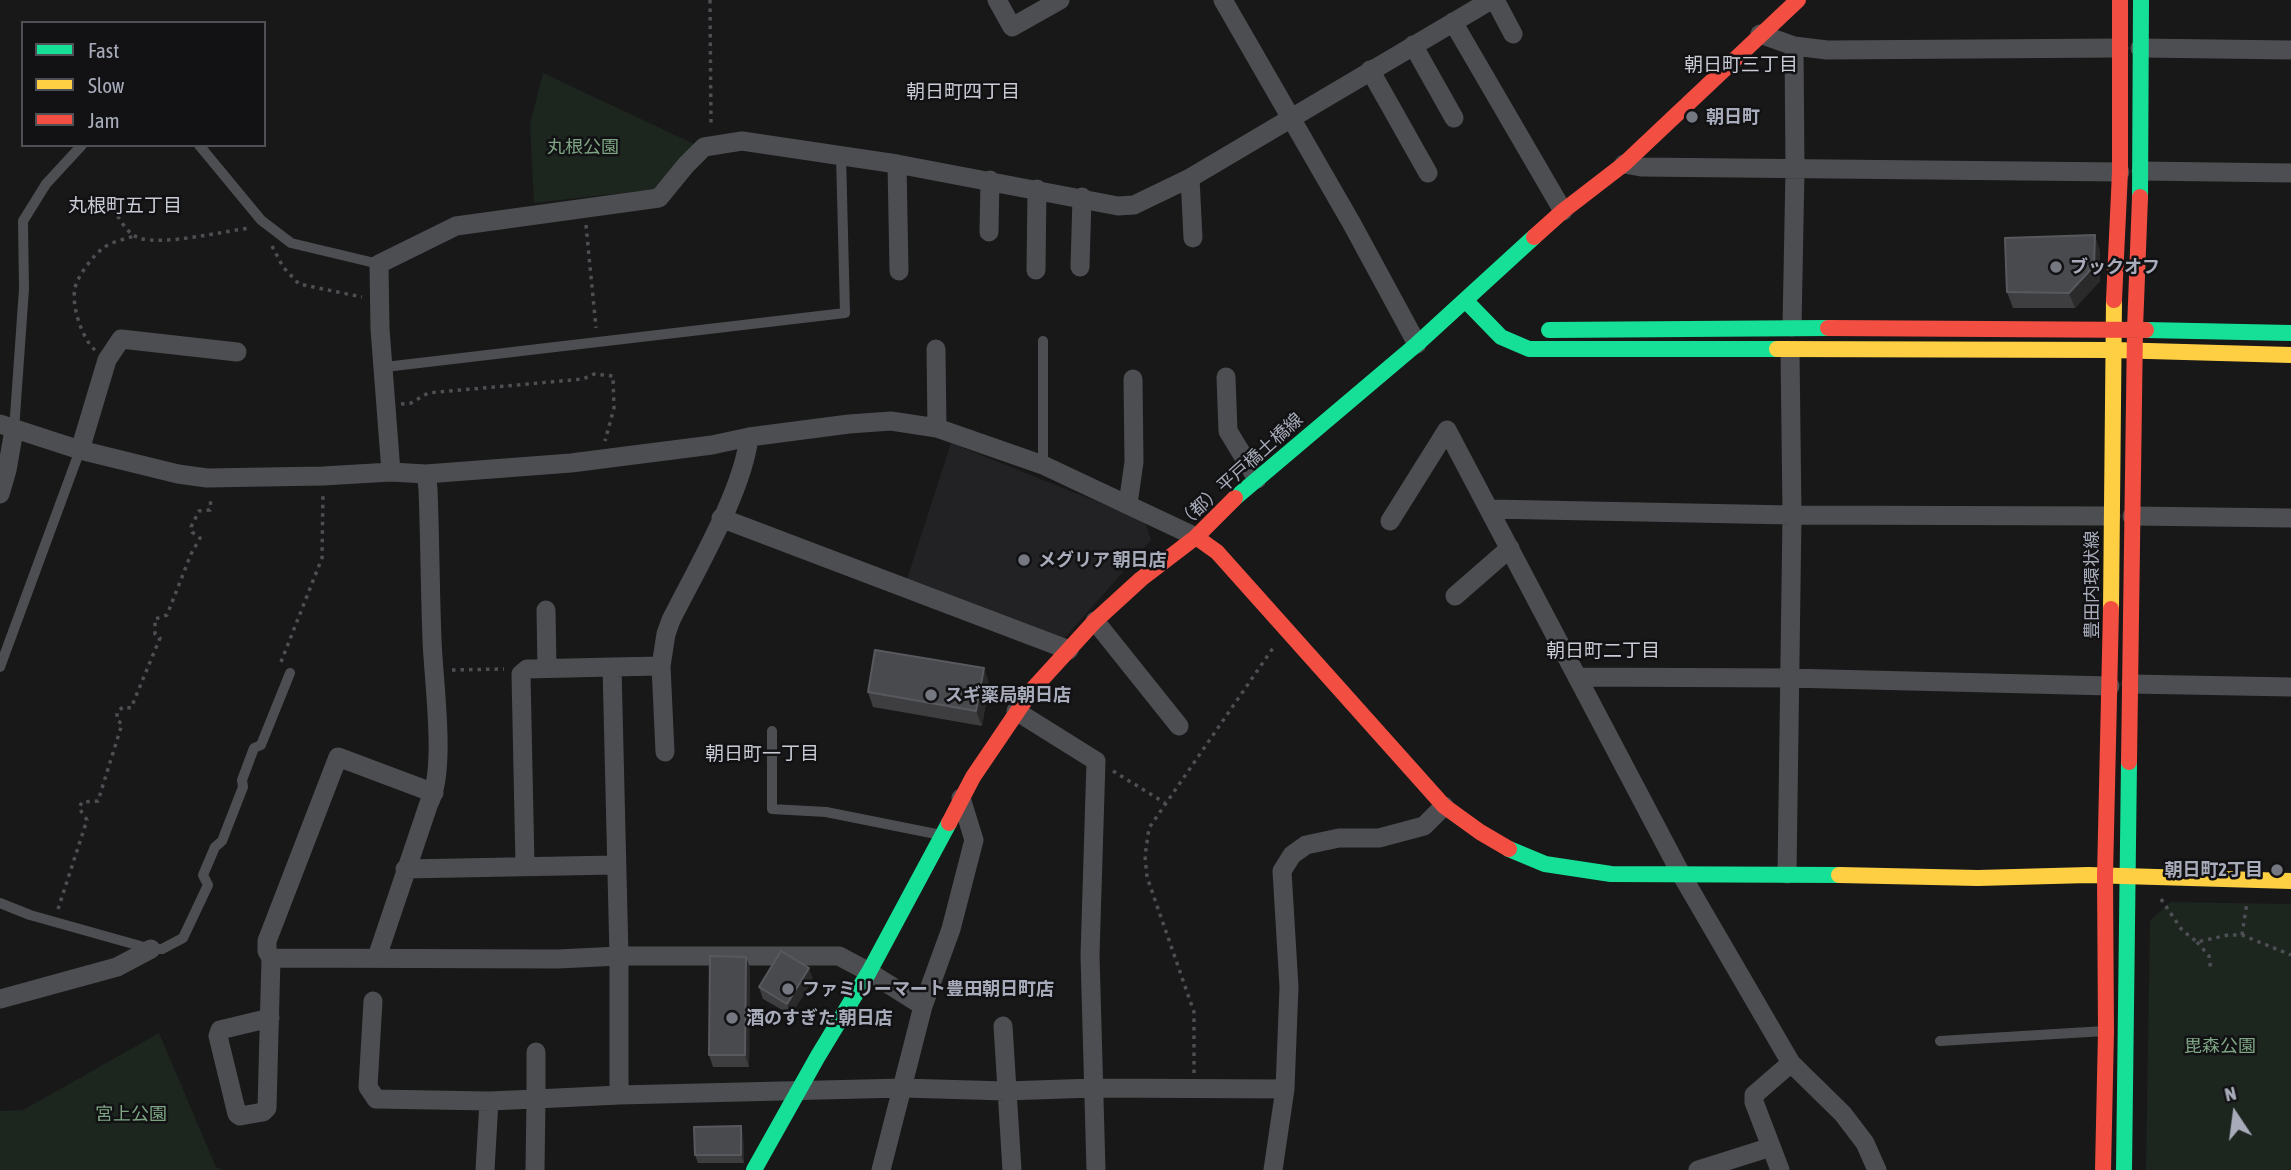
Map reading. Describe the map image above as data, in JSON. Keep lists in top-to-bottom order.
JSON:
{
  "streets": {
    "street": ["（都）平戸橋土橋線", "豊田内環状線"]
  },
  "districts": [
    "朝日町三丁目",
    "朝日町四丁目",
    "丸根町五丁目",
    "朝日町二丁目",
    "朝日町一丁目"
  ],
  "parks": ["丸根公園", "毘森公園", "宮上公園"],
  "places": [
    "朝日町",
    "ブックオフ",
    "メグリア 朝日店",
    "スギ薬局朝日店",
    "朝日町2丁目",
    "ファミリーマート豊田朝日町店",
    "酒のすぎた 朝日店"
  ],
  "legend": ["Fast", "Slow", "Jam"],
  "north": "top"
}
